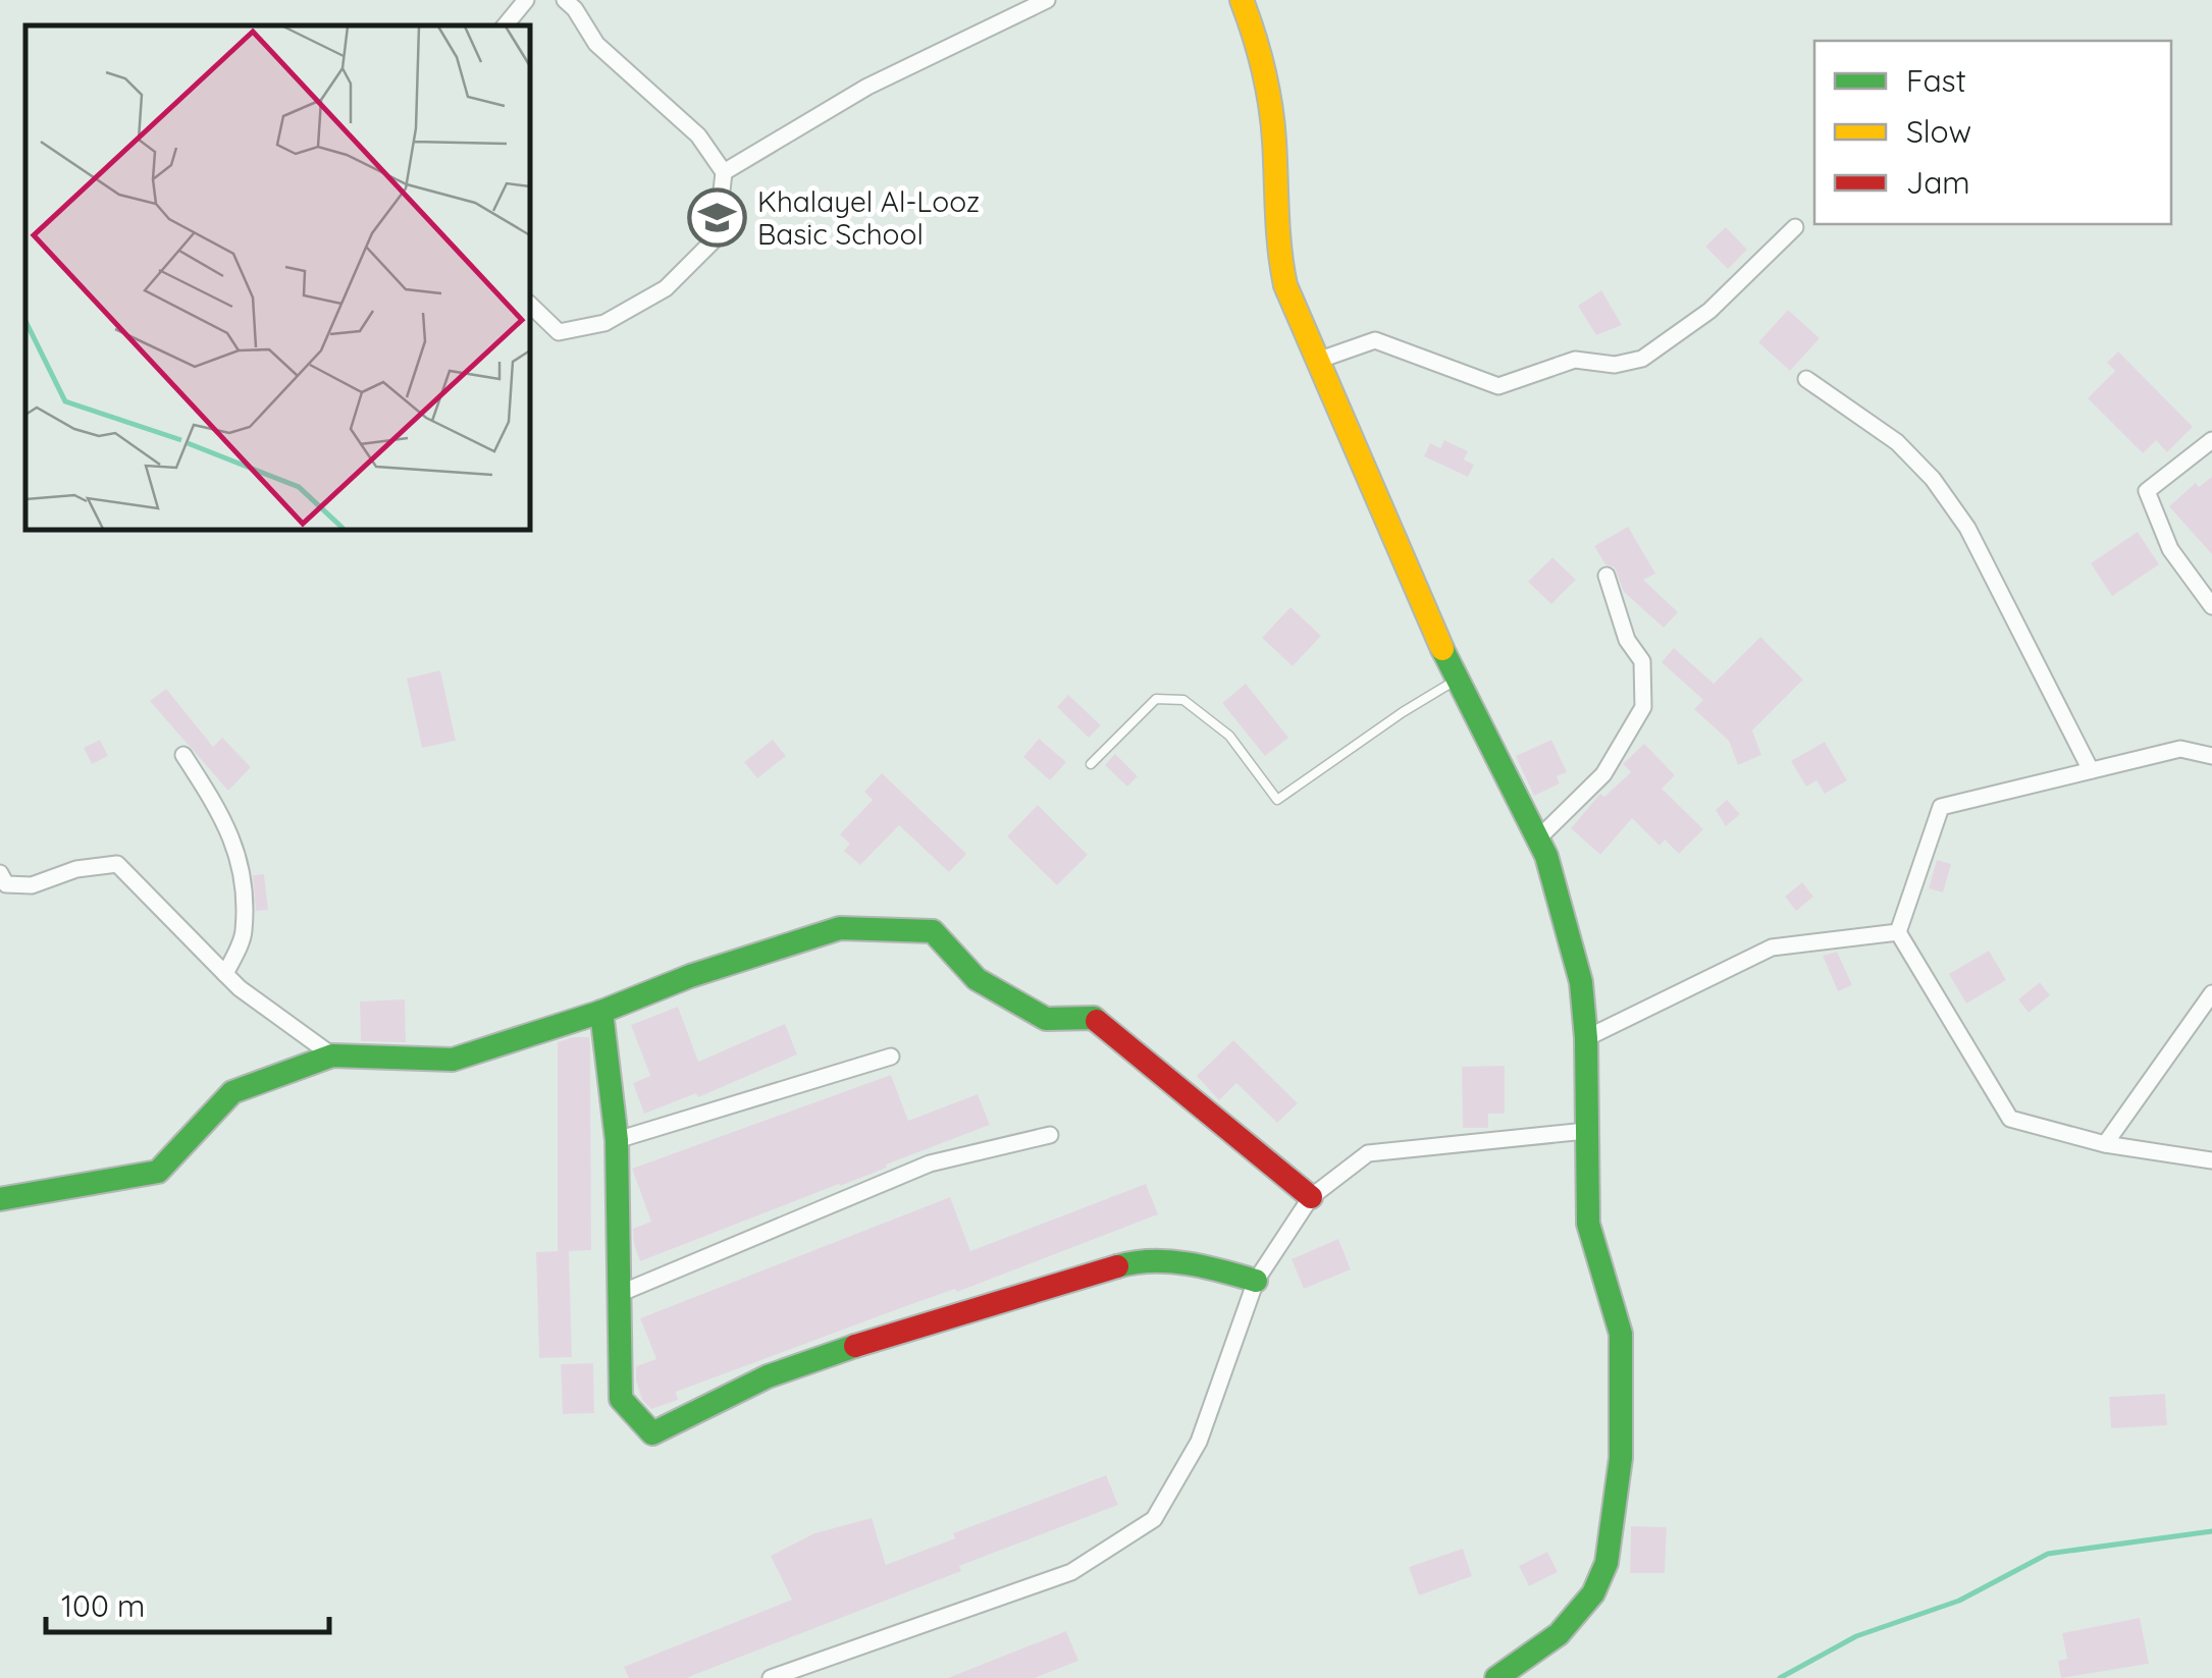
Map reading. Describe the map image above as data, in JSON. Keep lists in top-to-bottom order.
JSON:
{
  "places": {
    "school or university": ["Khalayel Al-Looz Basic School"]
  },
  "legend": ["Fast", "Slow", "Jam"],
  "scale_bar": "100 m"
}
